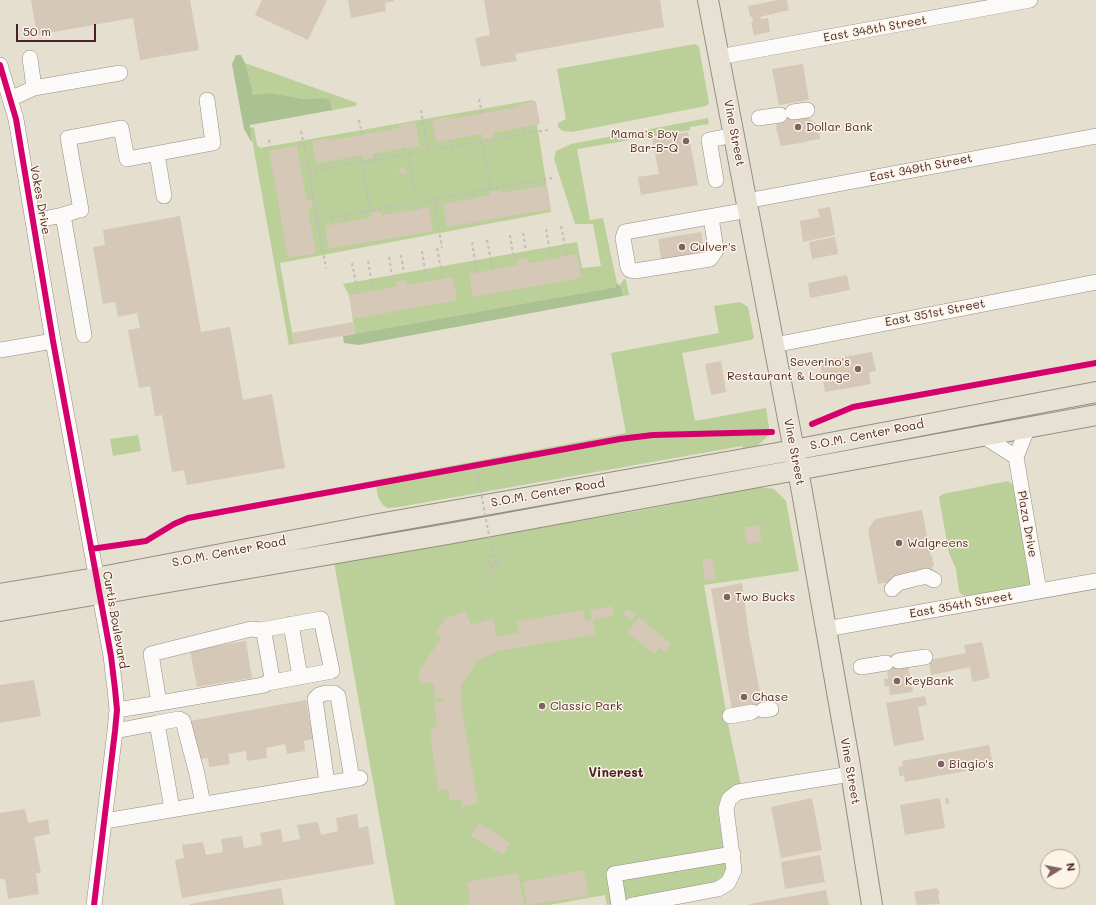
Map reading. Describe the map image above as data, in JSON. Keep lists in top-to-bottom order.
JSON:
{
  "streets": {
    "main road": ["Vine Street", "S.O.M. Center Road"],
    "street": [
      "East 348th Street",
      "East 349th Street",
      "Vokes Drive",
      "East 351st Street",
      "Plaza Drive",
      "East 354th Street",
      "Curtis Boulevard"
    ]
  },
  "crossings": [
    ["East 348th Street", "Vine Street"],
    ["Vine Street", "East 349th Street"],
    ["Vine Street", "East 351st Street"],
    ["Vine Street", "S.O.M. Center Road"],
    ["Vine Street", "East 354th Street"],
    ["Vokes Drive", "Curtis Boulevard"],
    ["S.O.M. Center Road", "Curtis Boulevard"],
    ["Plaza Drive", "East 354th Street"]
  ],
  "districts": ["Vinerest"],
  "places": [
    "Dollar Bank",
    "Mama's Boy Bar-B-Q",
    "Culver's",
    "Severino's Restaurant & Lounge",
    "Walgreens",
    "Two Bucks",
    "KeyBank",
    "Chase",
    "Classic Park",
    "Biagio's"
  ],
  "scale_bar": "50 m",
  "north": "right"
}
